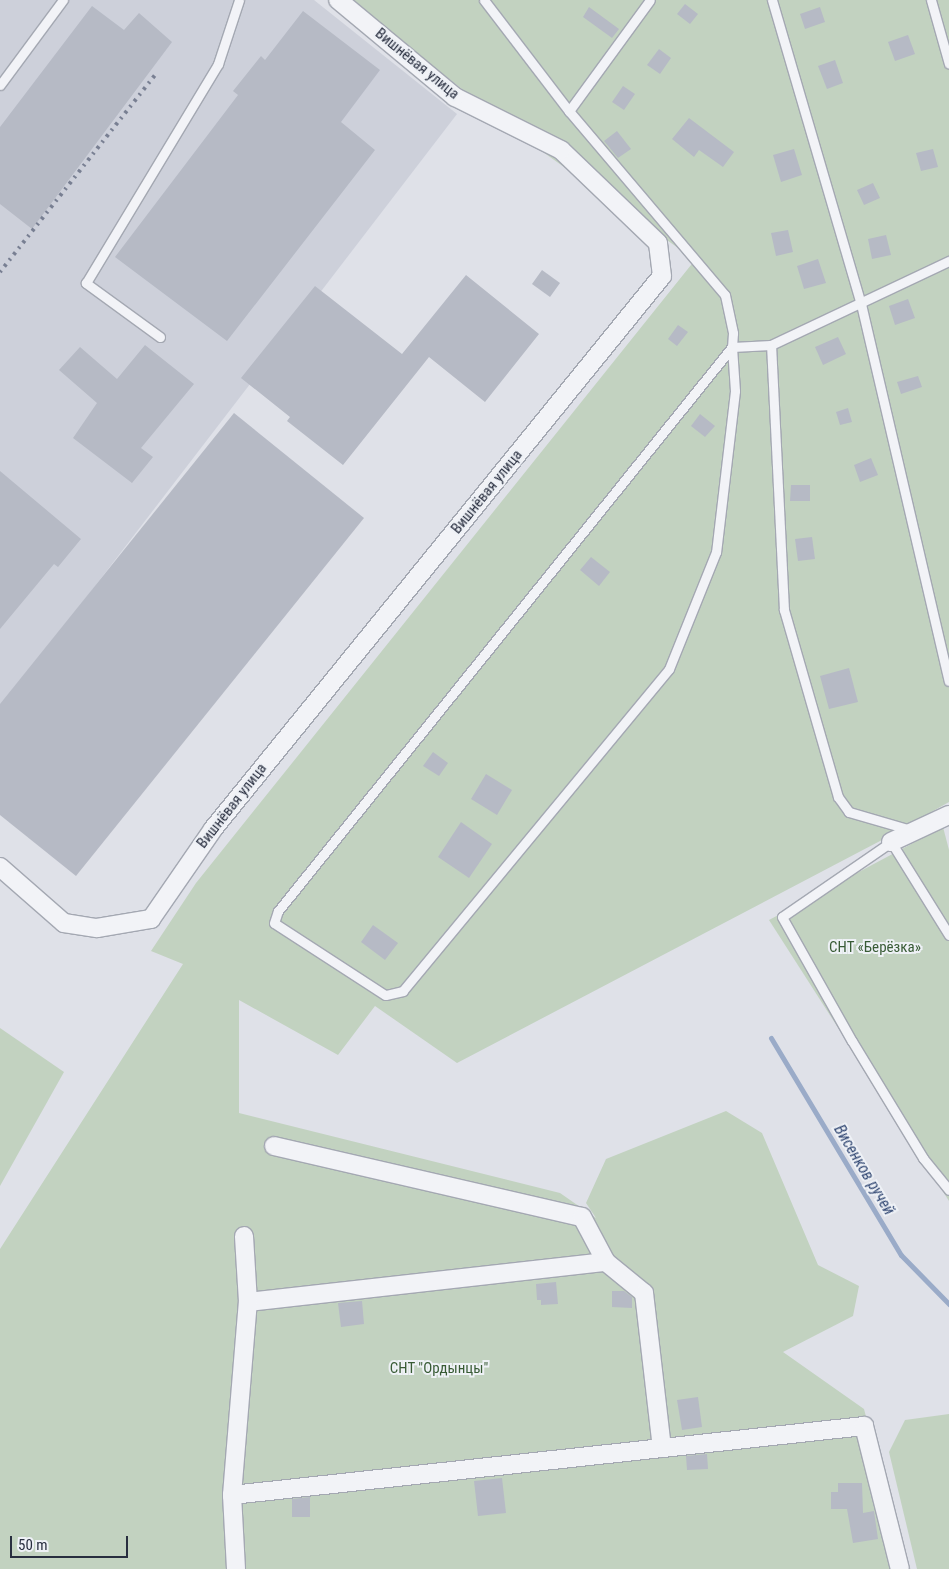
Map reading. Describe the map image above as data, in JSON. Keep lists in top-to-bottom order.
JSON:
{
  "streets": {
    "street": ["Вишнёвая улица"]
  },
  "water": ["Висенков ручей"],
  "parks": ["СНТ «Берёзка»", "СНТ \"Ордынцы\""],
  "scale_bar": "50 m"
}
